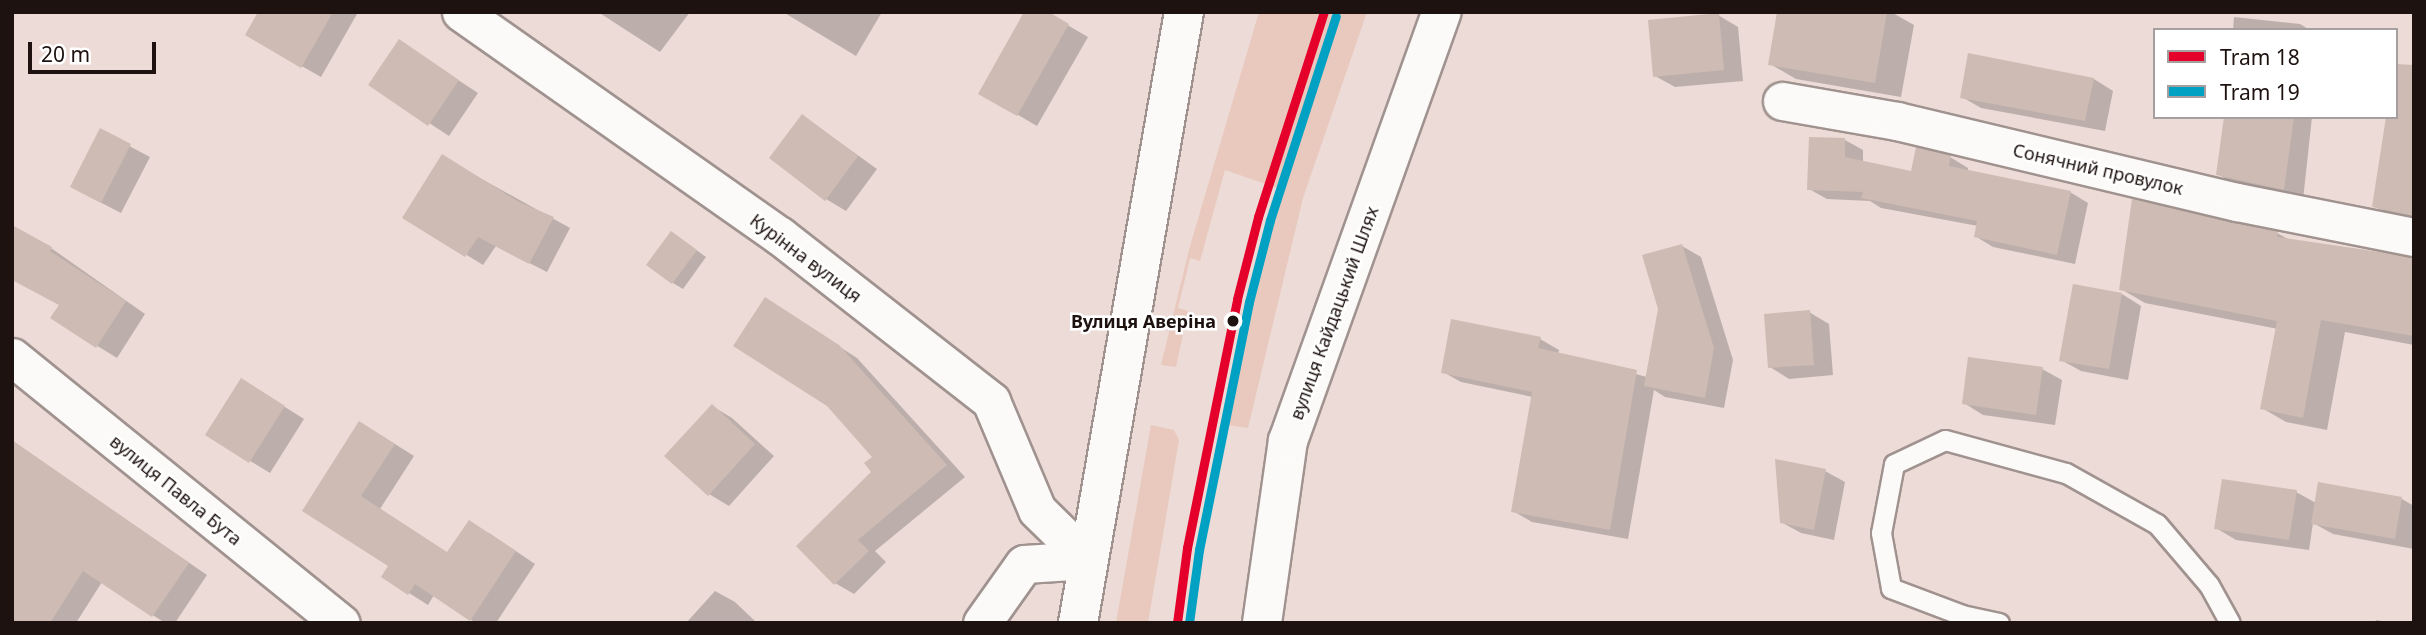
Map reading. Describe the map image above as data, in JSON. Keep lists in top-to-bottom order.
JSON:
{
  "streets": {
    "highway": ["вулиця Кайдацький Шлях"],
    "street": ["Сонячний провулок", "Курінна вулиця", "вулиця Павла Бута"]
  },
  "places": ["Вулиця Аверіна"],
  "lines": ["tram line 18", "tram line 19"],
  "legend": ["Tram 18", "Tram 19"],
  "scale_bar": "20 m"
}
